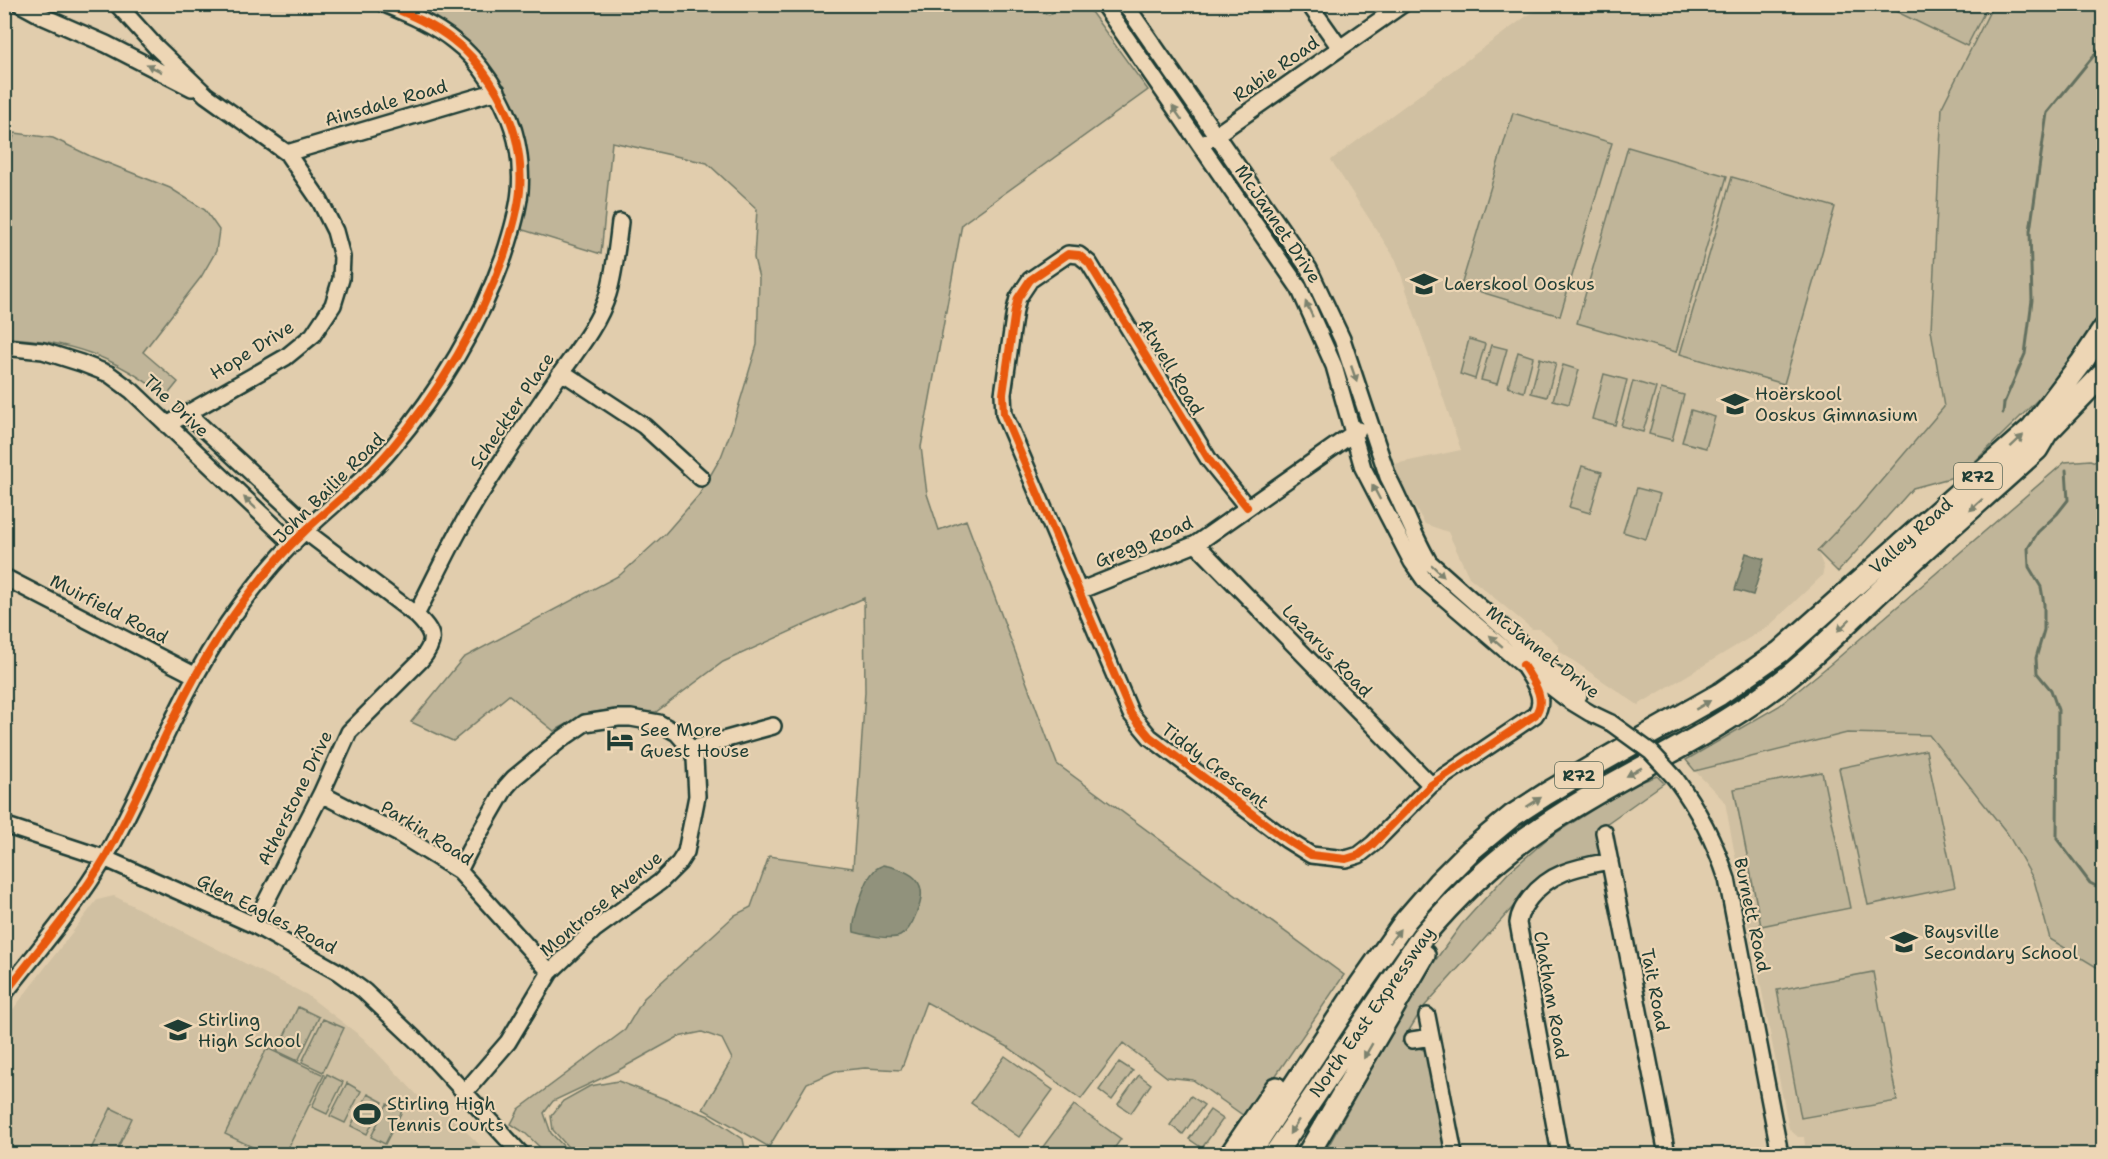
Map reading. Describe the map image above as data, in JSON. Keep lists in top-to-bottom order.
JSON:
{
  "streets": {
    "highway": ["R72", "Valley Road", "North East Expressway"],
    "street": [
      "Rabie Road",
      "Ainsdale Road",
      "McJannet Drive",
      "Hope Drive",
      "Atwell Road",
      "The Drive",
      "Scheckter Place",
      "John Bailie Road",
      "Gregg Road",
      "Muirfield Road",
      "Lazarus Road",
      "Tiddy Crescent",
      "Atherstone Drive",
      "Parkin Road",
      "Montrose Avenue",
      "Glen Eagles Road",
      "Burnett Road",
      "Tait Road",
      "Chatham Road"
    ]
  },
  "crossings": [
    ["Rabie Road", "McJannet Drive"],
    ["Ainsdale Road", "Hope Drive"],
    ["Ainsdale Road", "John Bailie Road"],
    ["McJannet Drive", "Gregg Road"],
    ["McJannet Drive", "Tiddy Crescent"],
    ["McJannet Drive", "Burnett Road"],
    ["Hope Drive", "The Drive"],
    ["Atwell Road", "Gregg Road"],
    ["Atwell Road", "Tiddy Crescent"],
    ["The Drive", "Scheckter Place"],
    ["The Drive", "John Bailie Road"],
    ["The Drive", "Atherstone Drive"],
    ["Scheckter Place", "Atherstone Drive"],
    ["John Bailie Road", "Muirfield Road"],
    ["John Bailie Road", "Glen Eagles Road"],
    ["Valley Road", "North East Expressway"],
    ["Gregg Road", "Lazarus Road"],
    ["Gregg Road", "Tiddy Crescent"],
    ["Lazarus Road", "Tiddy Crescent"],
    ["Atherstone Drive", "Parkin Road"],
    ["Atherstone Drive", "Glen Eagles Road"],
    ["Parkin Road", "Montrose Avenue"],
    ["Montrose Avenue", "Glen Eagles Road"],
    ["Tait Road", "Chatham Road"]
  ],
  "places": {
    "school or university": [
      "Laerskool Ooskus",
      "Hoërskool Ooskus Gimnasium",
      "Baysville Secondary School",
      "Stirling High School"
    ],
    "hotel": ["See More Guest House"],
    "sports": ["Stirling High Tennis Courts"]
  }
}
